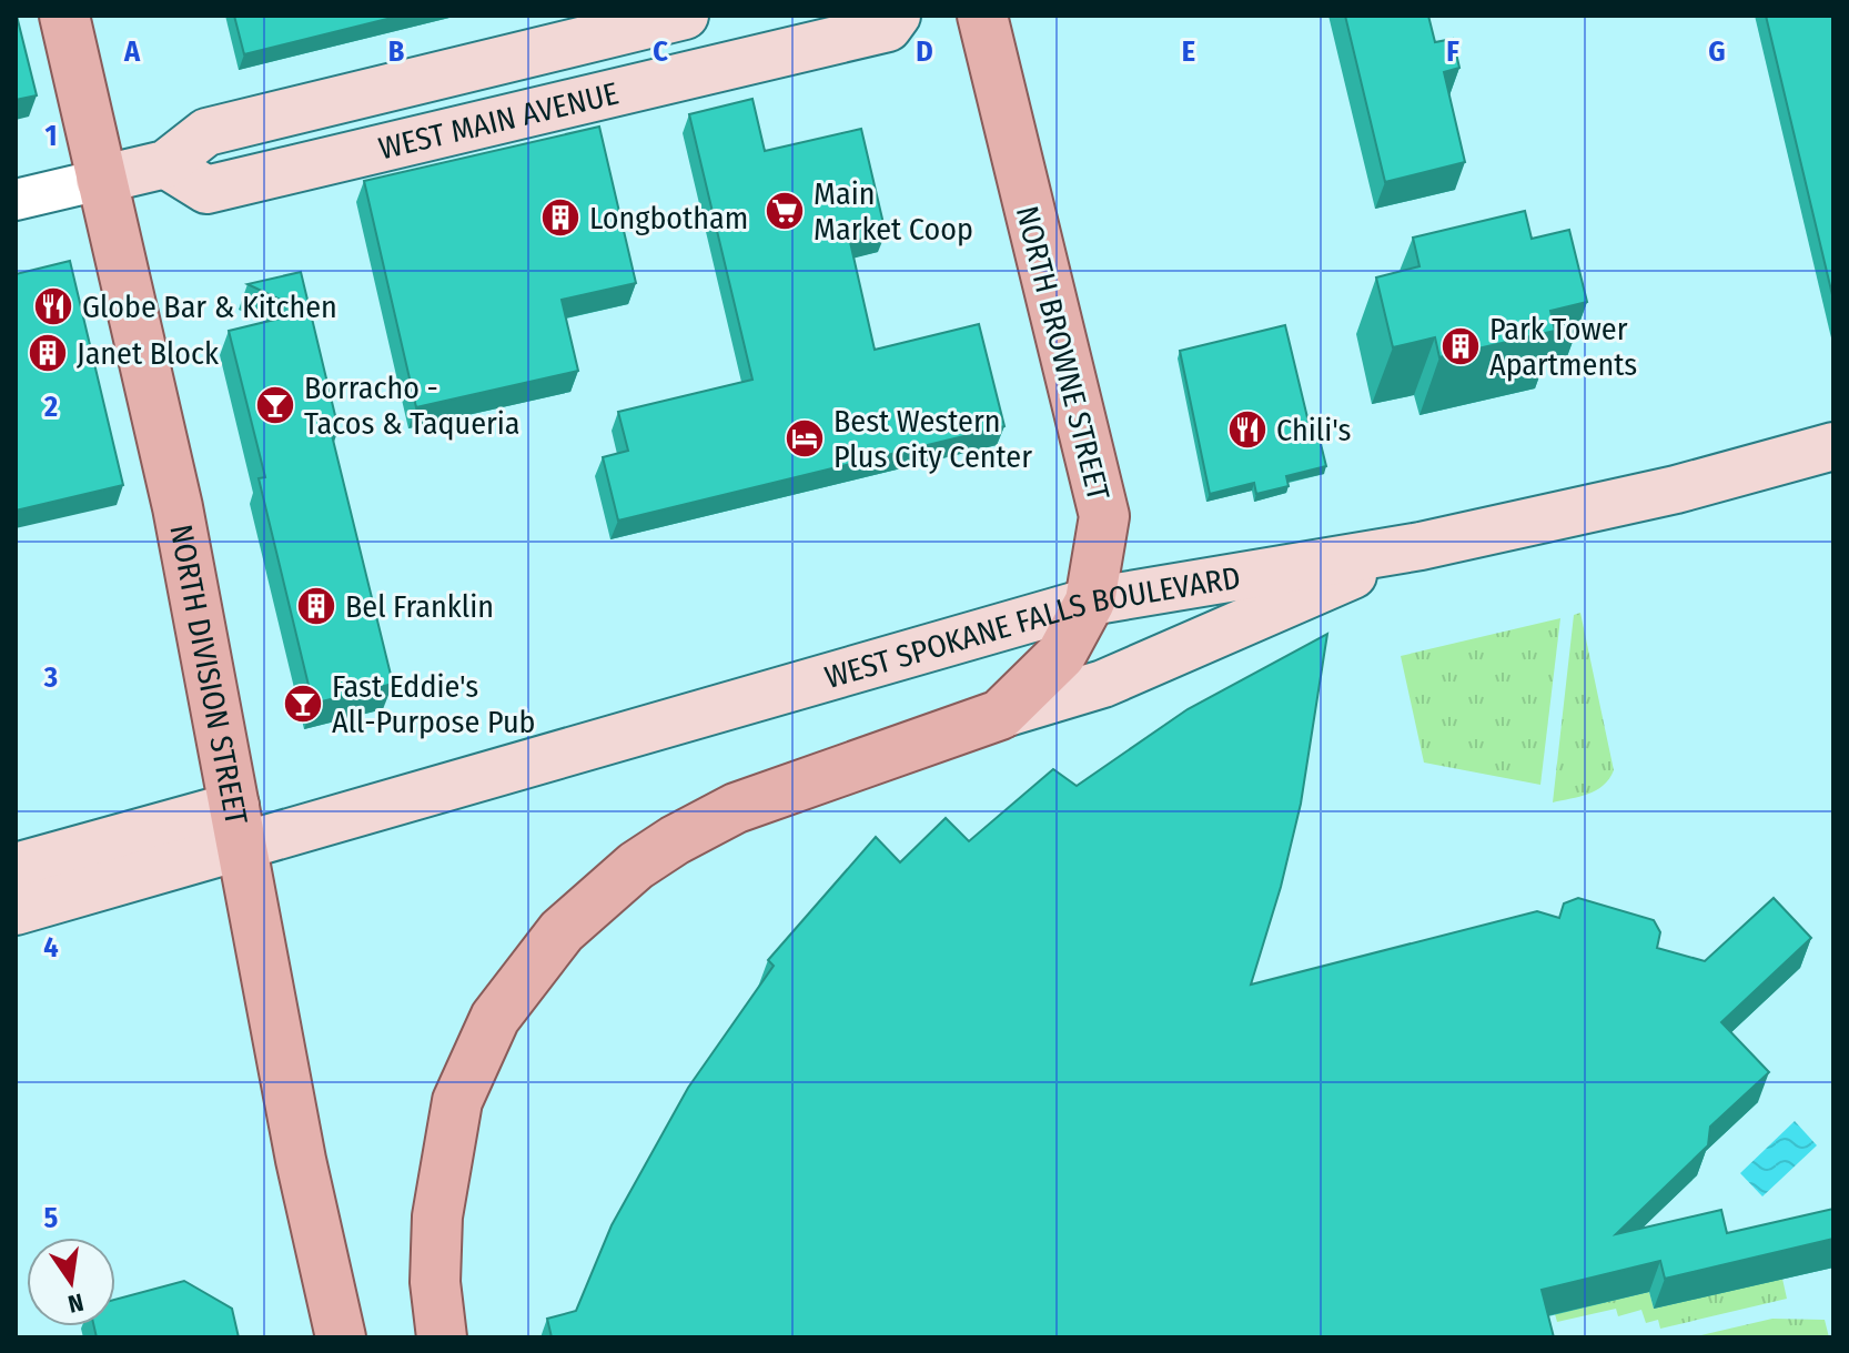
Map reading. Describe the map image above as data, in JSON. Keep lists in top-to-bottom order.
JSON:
{
  "streets": {
    "main road": [
      "WEST MAIN AVENUE",
      "NORTH BROWNE STREET",
      "WEST SPOKANE FALLS BOULEVARD",
      "NORTH DIVISION STREET"
    ]
  },
  "crossings": [
    ["NORTH BROWNE STREET", "WEST SPOKANE FALLS BOULEVARD"],
    ["WEST SPOKANE FALLS BOULEVARD", "NORTH DIVISION STREET"]
  ],
  "places": {
    "supermarket": ["Main Market Coop"],
    "building": [
      "Longbotham",
      "Park Tower Apartments",
      "Janet Block",
      "Bel Franklin"
    ],
    "restaurant": ["Globe Bar & Kitchen", "Chili's"],
    "bar": ["Borracho - Tacos & Taqueria", "Fast Eddie's All-Purpose Pub"],
    "hotel": ["Best Western Plus City Center"]
  },
  "north": "bottom",
  "grid": {
    "columns": [
      "A",
      "B",
      "C",
      "D",
      "E",
      "F",
      "G"
    ],
    "rows": [
      "1",
      "2",
      "3",
      "4",
      "5"
    ]
  }
}
